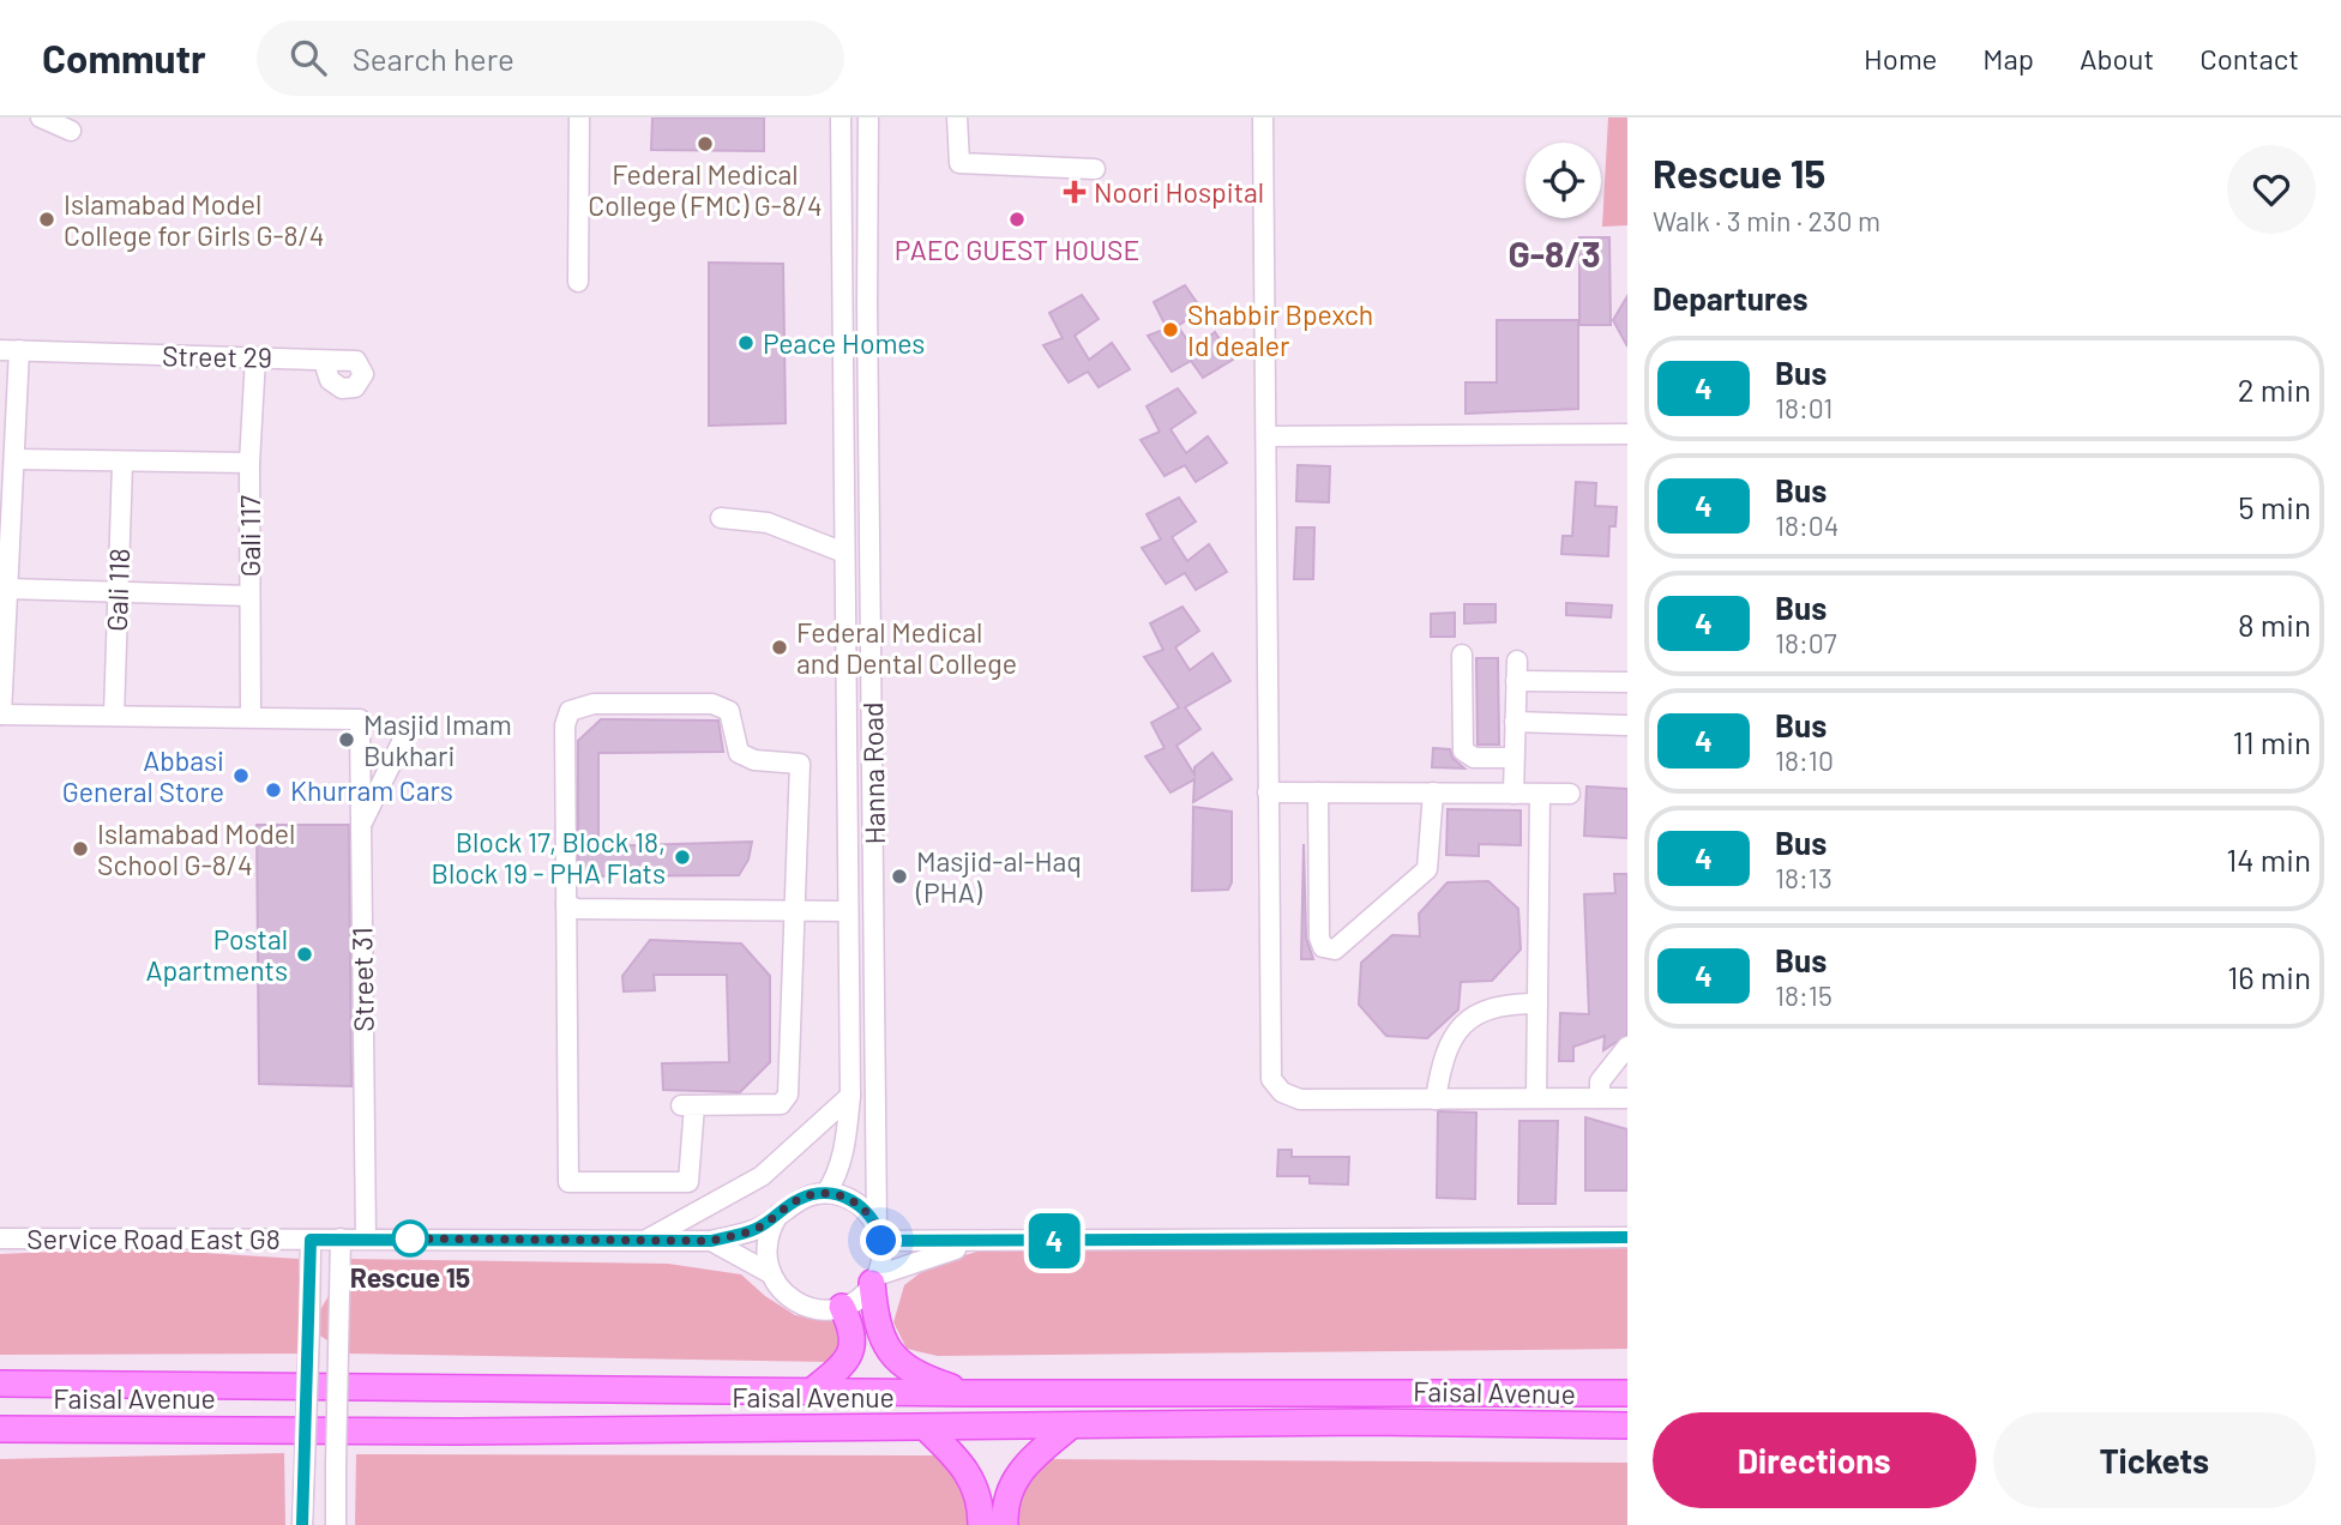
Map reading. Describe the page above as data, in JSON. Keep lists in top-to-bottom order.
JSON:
{
  "streets": {
    "main road": ["Faisal Avenue"],
    "street": [
      "Street 29",
      "Gali 117",
      "Gali 118",
      "Hanna Road",
      "Street 31",
      "Service Road East G8"
    ]
  },
  "crossings": [
    ["Street 29", "Gali 117"],
    ["Gali 117", "Street 31"],
    ["Street 31", "Service Road East G8"]
  ],
  "districts": ["G-8/3"],
  "places": {
    "other": [
      "Federal Medical College (FMC) G-8/4",
      "Islamabad Model College for Girls G-8/4",
      "PAEC GUEST HOUSE",
      "Shabbir Bpexch Id dealer",
      "Peace Homes",
      "Federal Medical and Dental College",
      "Masjid Imam Bukhari",
      "Abbasi General Store",
      "Khurram Cars",
      "Islamabad Model School G-8/4",
      "Block 17, Block 18, Block 19 - PHA Flats",
      "Masjid-al-Haq (PHA)",
      "Postal Apartments",
      "Rescue 15"
    ],
    "health": ["Noori Hospital"]
  },
  "lines": ["bus line 4"],
  "page": {
    "header": "Commutr",
    "search": "Search here",
    "nav": [
      "Home",
      "Map",
      "About",
      "Contact"
    ],
    "on_map": "4",
    "heading": [
      ["Rescue 15", "Walk · 3 min · 230 m"],
      "Departures"
    ],
    "list": [
      {
        "mark": "4",
        "name": "Bus",
        "note": "18:01",
        "value": "2 min"
      },
      {
        "mark": "4",
        "name": "Bus",
        "note": "18:04",
        "value": "5 min"
      },
      {
        "mark": "4",
        "name": "Bus",
        "note": "18:07",
        "value": "8 min"
      },
      {
        "mark": "4",
        "name": "Bus",
        "note": "18:10",
        "value": "11 min"
      },
      {
        "mark": "4",
        "name": "Bus",
        "note": "18:13",
        "value": "14 min"
      },
      {
        "mark": "4",
        "name": "Bus",
        "note": "18:15",
        "value": "16 min"
      }
    ],
    "buttons": ["Directions", "Tickets"]
  }
}
